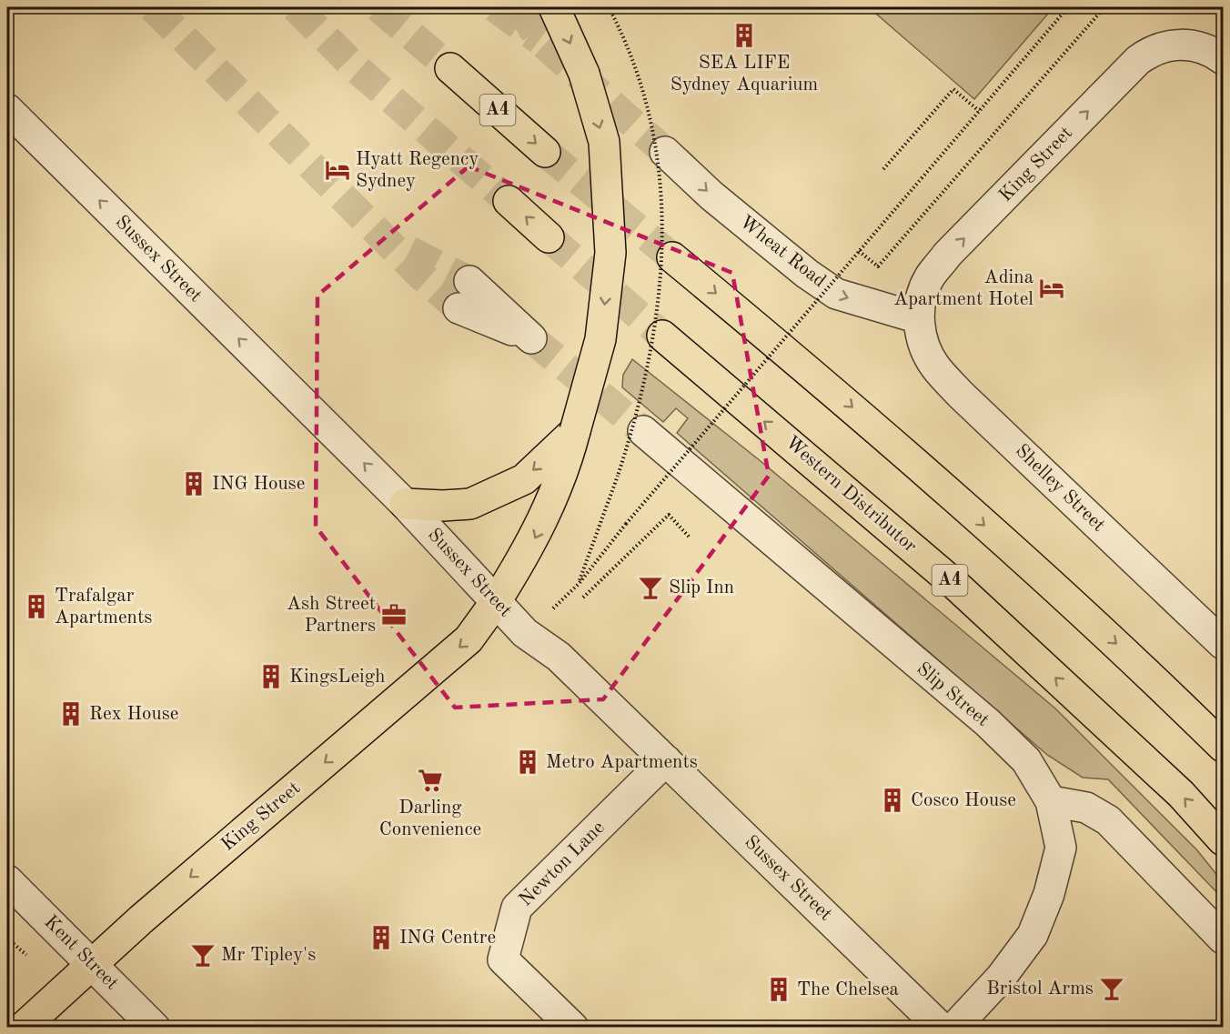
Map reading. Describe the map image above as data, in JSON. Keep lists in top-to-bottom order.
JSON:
{
  "streets": {
    "main road": ["A4", "King Street", "Western Distributor"],
    "street": [
      "Wheat Road",
      "Sussex Street",
      "Shelley Street",
      "Slip Street",
      "Newton Lane",
      "Kent Street"
    ]
  },
  "crossings": [
    ["King Street", "Wheat Road"],
    ["King Street", "Sussex Street"],
    ["King Street", "Shelley Street"],
    ["King Street", "Kent Street"],
    ["Wheat Road", "Shelley Street"],
    ["Sussex Street", "Newton Lane"]
  ],
  "one_way": ["Wheat Road", "Sussex Street"],
  "places": {
    "building": [
      "SEA LIFE Sydney Aquarium",
      "ING House",
      "Trafalgar Apartments",
      "KingsLeigh",
      "Rex House",
      "Metro Apartments",
      "Cosco House",
      "ING Centre",
      "The Chelsea"
    ],
    "hotel": ["Hyatt Regency Sydney", "Adina Apartment Hotel"],
    "bar": ["Slip Inn", "Mr Tipley's", "Bristol Arms"],
    "office": ["Ash Street Partners"],
    "supermarket": ["Darling Convenience"]
  }
}
